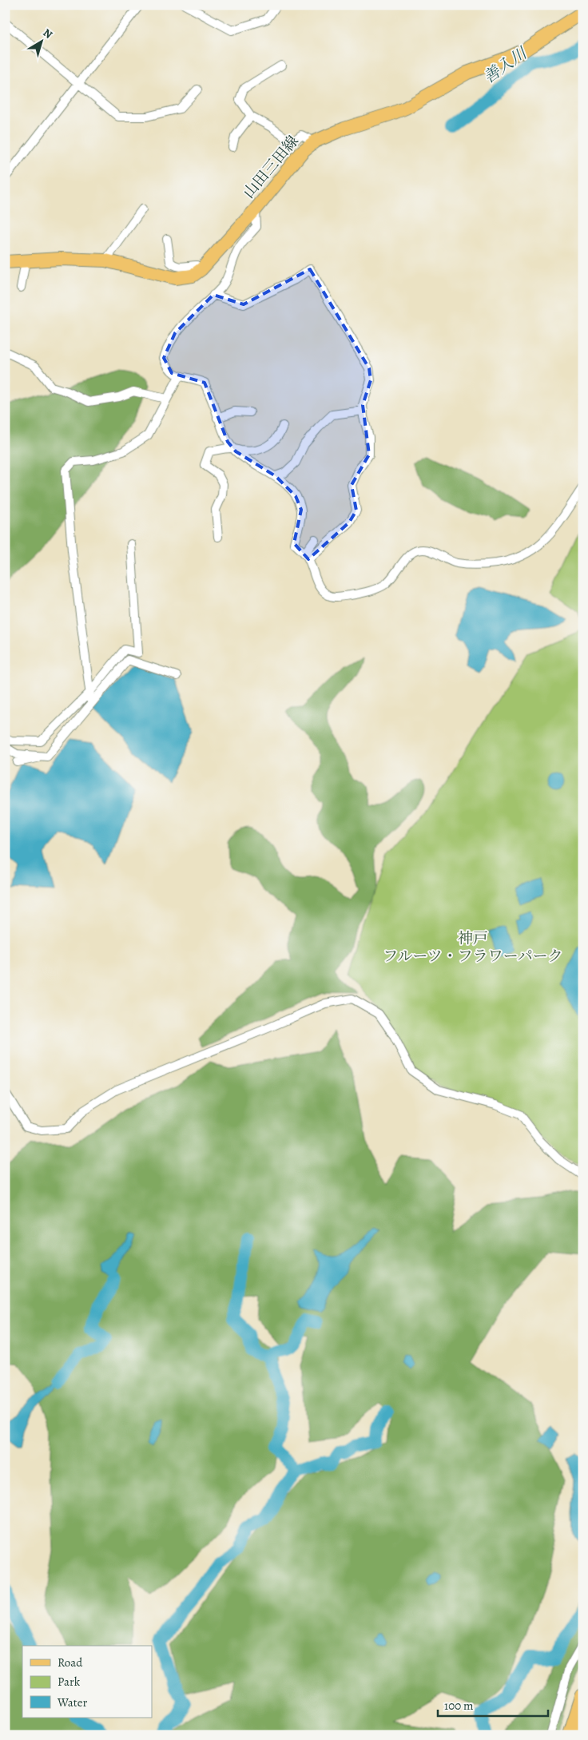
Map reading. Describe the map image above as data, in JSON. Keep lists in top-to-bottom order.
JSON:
{
  "streets": {
    "main road": ["山田三田線"]
  },
  "water": ["善入川"],
  "parks": ["神戸 フルーツ・フラワーパーク"],
  "legend": ["Road", "Park", "Water"],
  "scale_bar": "100 m",
  "north": "top right"
}
